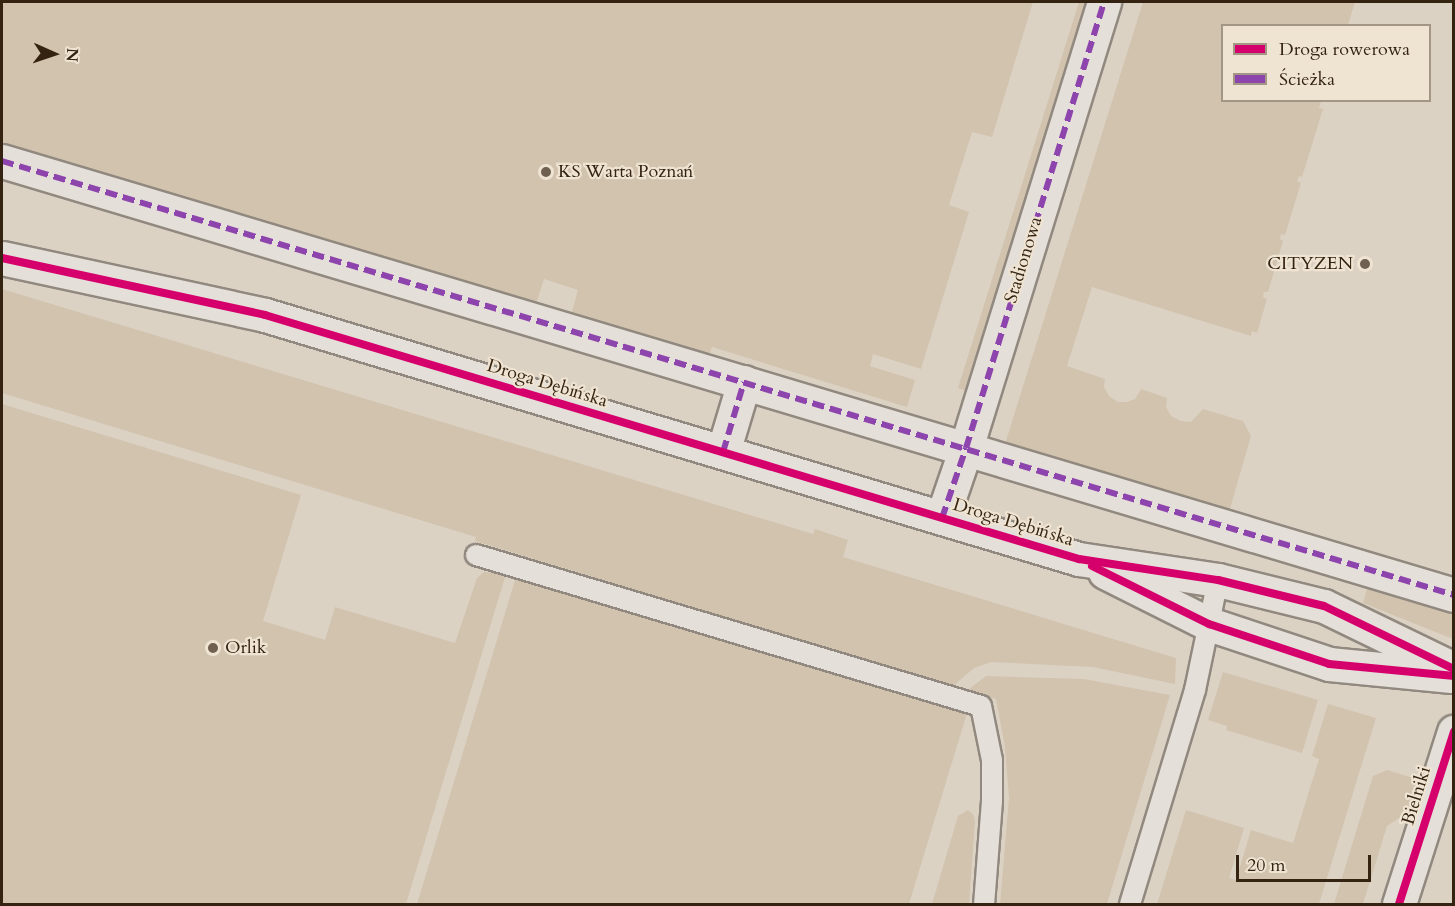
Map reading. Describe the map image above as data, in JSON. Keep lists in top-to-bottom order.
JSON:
{
  "streets": {
    "street": ["Stadionowa", "Droga Dębińska", "Bielniki"]
  },
  "crossings": [
    ["Stadionowa", "Droga Dębińska"]
  ],
  "places": ["KS Warta Poznań", "CITYZEN", "Orlik"],
  "legend": ["Droga rowerowa", "Ścieżka"],
  "scale_bar": "20 m",
  "north": "right"
}
